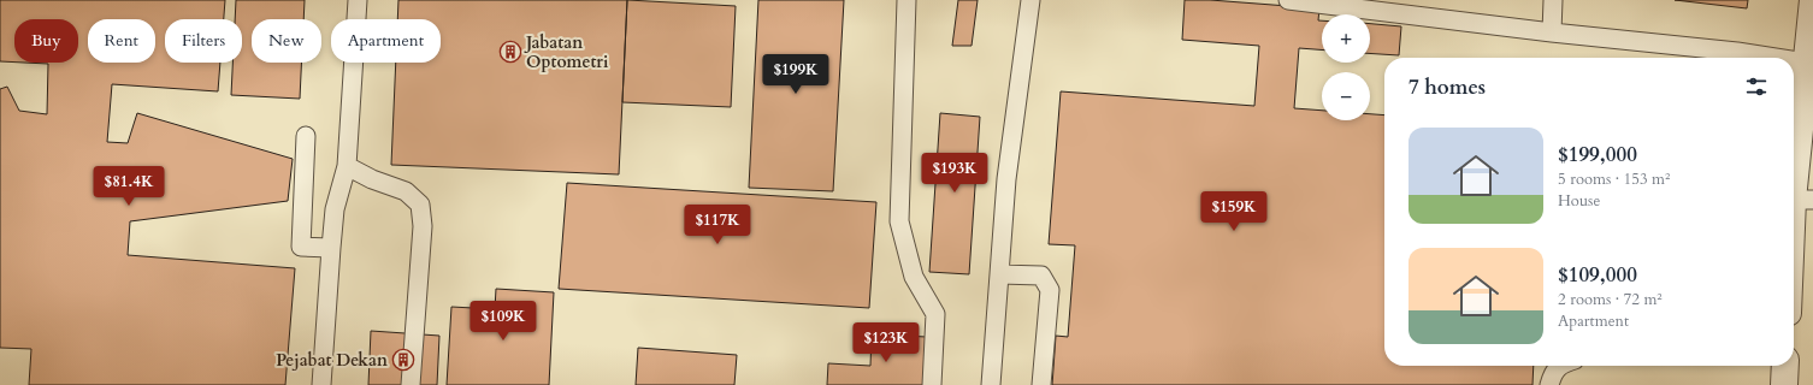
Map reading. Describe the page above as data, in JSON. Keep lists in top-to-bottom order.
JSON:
{
  "places": {
    "building": ["Jabatan Optometri", "Pejabat Dekan"]
  },
  "page": {
    "map_buttons": ["+", "−"],
    "chip": [
      "Buy",
      "Rent",
      "Filters",
      "New",
      "Apartment"
    ],
    "price": [
      "$199K",
      "$193K",
      "$81.4K",
      "$159K",
      "$117K",
      "$109K",
      "$123K"
    ],
    "heading": "7 homes",
    "list": [
      {
        "name": "$199,000",
        "note": "5 rooms · 153 m² · House"
      },
      {
        "name": "$109,000",
        "note": "2 rooms · 72 m² · Apartment"
      }
    ]
  }
}
